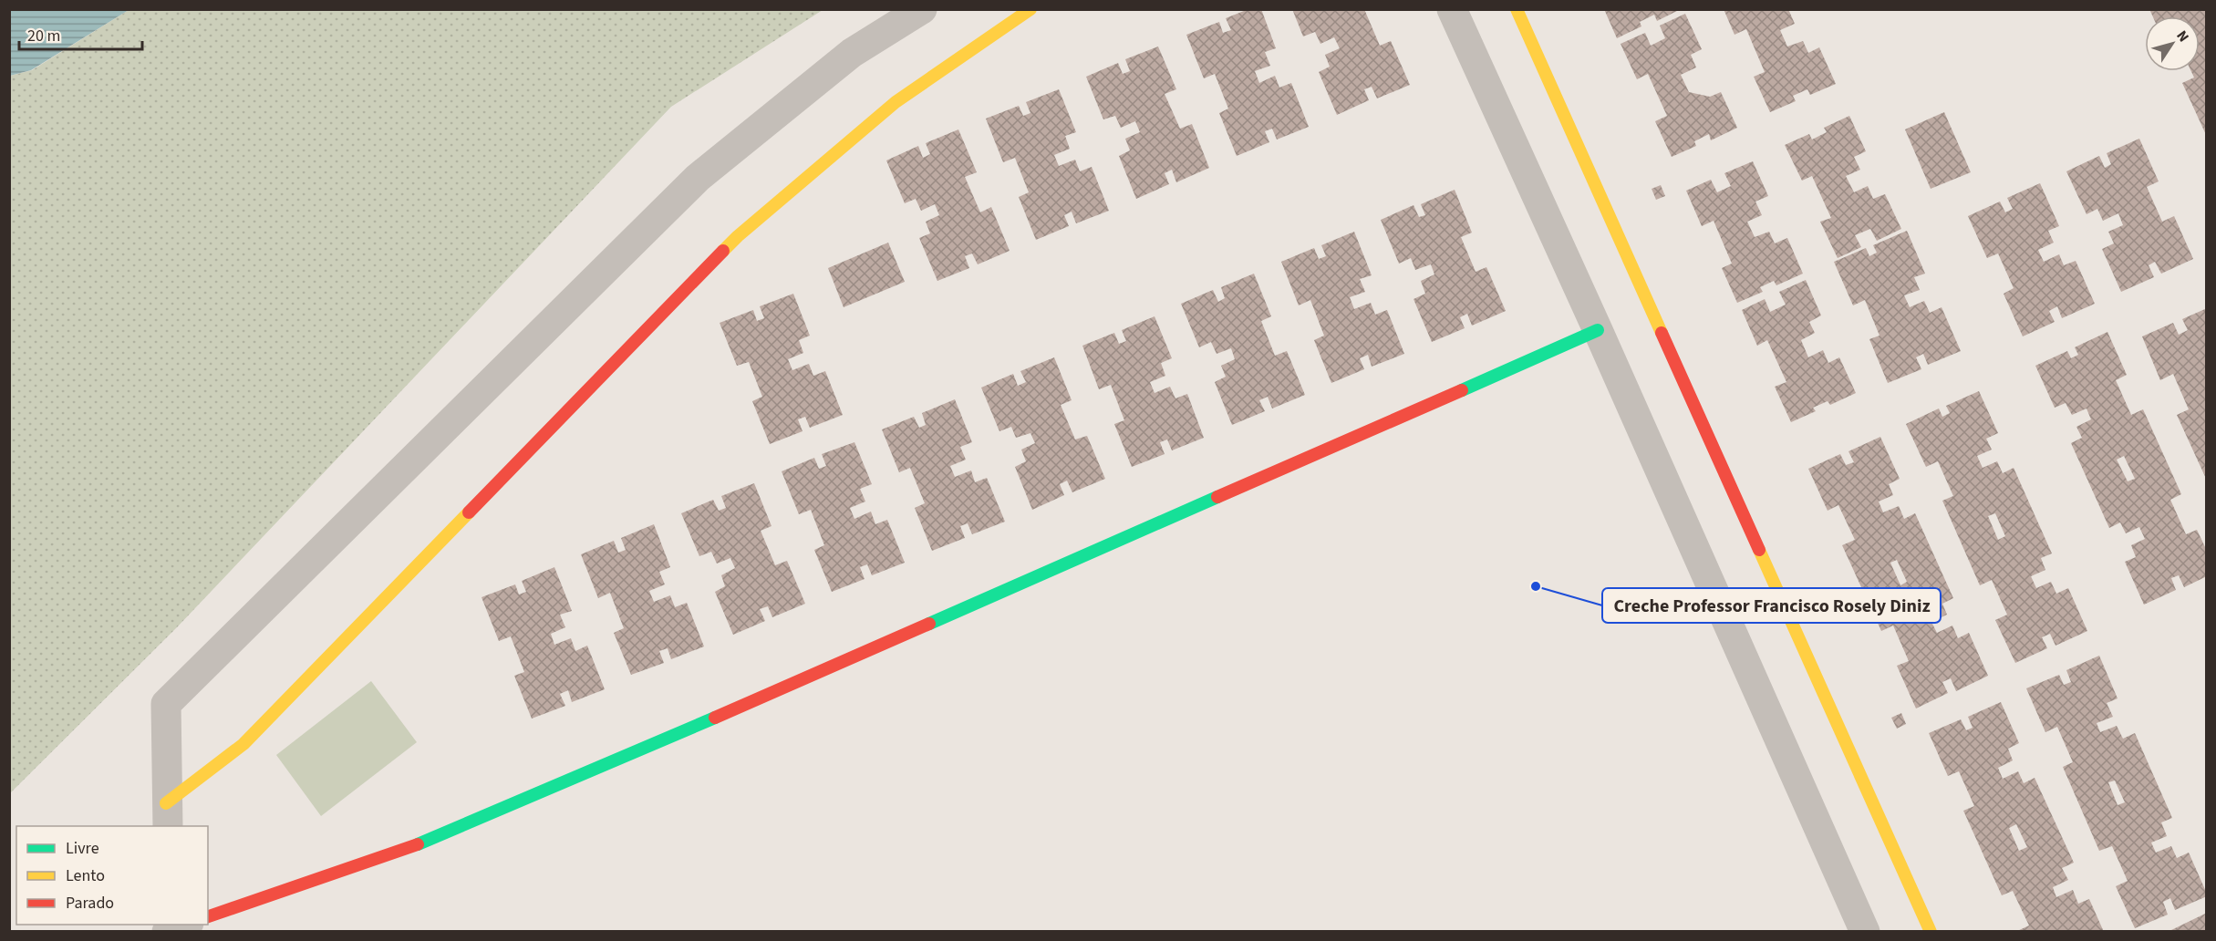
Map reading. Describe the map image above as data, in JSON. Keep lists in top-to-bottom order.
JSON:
{
  "places": ["Creche Professor Francisco Rosely Diniz"],
  "legend": ["Livre", "Lento", "Parado"],
  "scale_bar": "20 m",
  "north": "top right"
}
